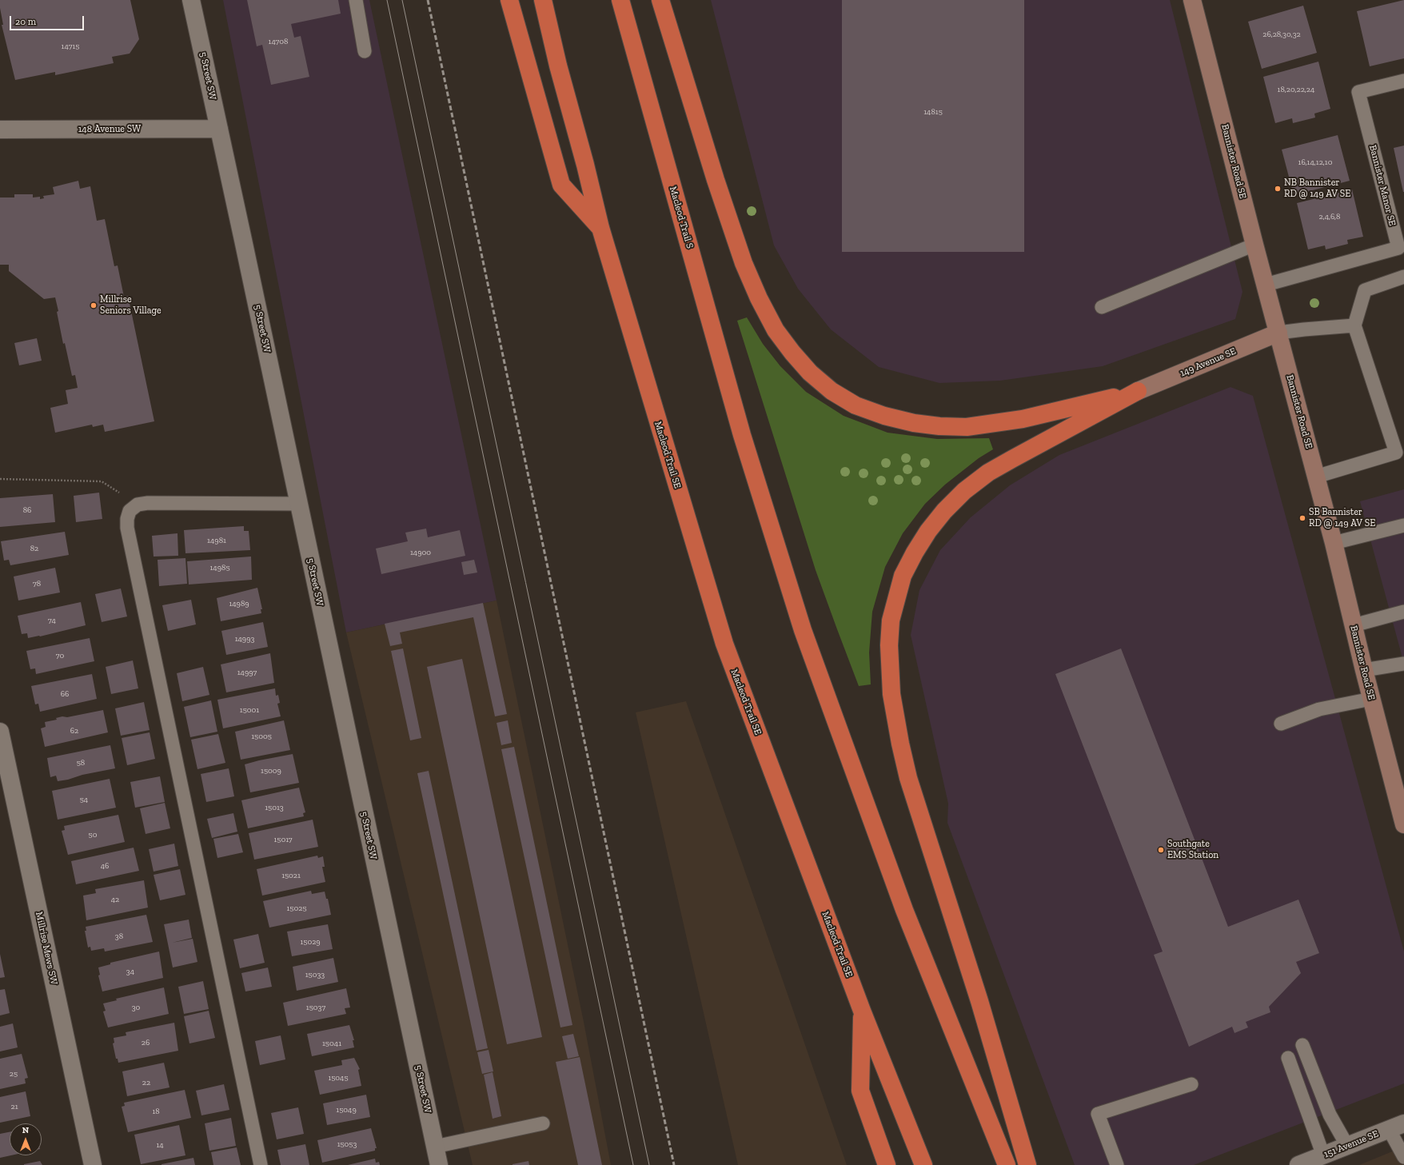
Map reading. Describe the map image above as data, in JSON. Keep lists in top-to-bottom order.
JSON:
{
  "streets": {
    "highway": ["Macleod Trail S", "Macleod Trail SE"],
    "street": [
      "5 Street SW",
      "148 Avenue SW",
      "Bannister Road SE",
      "149 Avenue SE",
      "Millrise Mews SW",
      "151 Avenue SE"
    ],
    "lane": ["Bannister Manor SE"]
  },
  "crossings": [
    ["5 Street SW", "148 Avenue SW"],
    ["Bannister Road SE", "Bannister Manor SE"],
    ["Bannister Road SE", "149 Avenue SE"]
  ],
  "places": [
    "NB Bannister RD @ 149 AV SE",
    "Millrise Seniors Village",
    "SB Bannister RD @ 149 AV SE",
    "Southgate EMS Station"
  ],
  "house_numbers": [
    "26,28,30,32",
    "14708",
    "14715",
    "18,20,22,24",
    "14815",
    "16,14,12,10",
    "2,4,6,8",
    "86",
    "14981",
    "82",
    "14900",
    "14985",
    "78",
    "14989",
    "74",
    "14993",
    "70",
    "14997",
    "66",
    "15001",
    "62",
    "15005",
    "58",
    "15009",
    "54",
    "15013",
    "50",
    "15017",
    "46",
    "15021",
    "42",
    "15025",
    "38",
    "15029",
    "34",
    "15033",
    "30",
    "15037",
    "26",
    "15041",
    "25",
    "15045",
    "22",
    "21",
    "15049",
    "18",
    "15053",
    "14"
  ],
  "scale_bar": "20 m",
  "north": "top"
}
